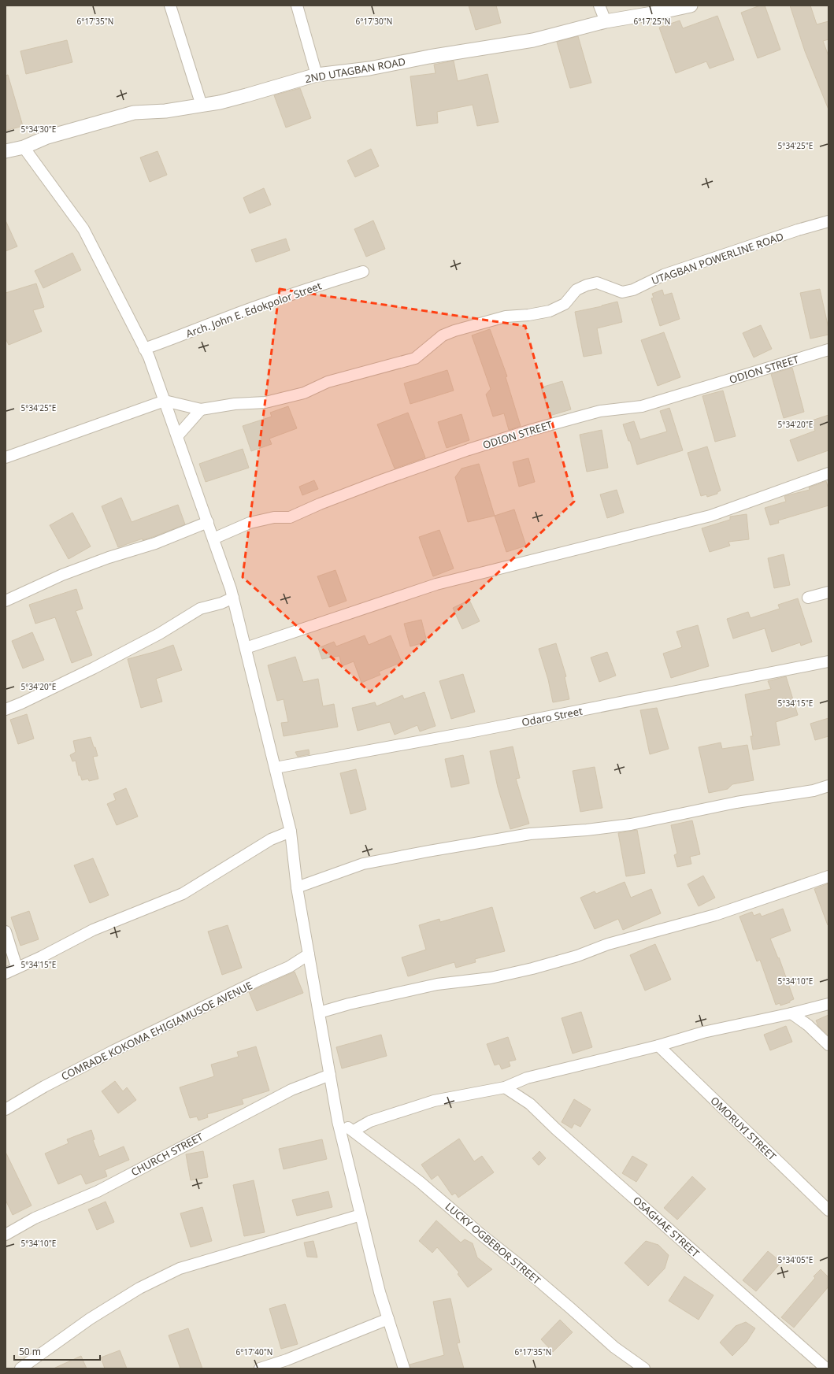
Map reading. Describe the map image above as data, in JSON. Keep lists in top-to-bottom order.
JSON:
{
  "streets": {
    "street": [
      "2ND UTAGBAN ROAD",
      "UTAGBAN POWERLINE ROAD",
      "Arch. John E. Edokpolor Street",
      "ODION STREET",
      "Odaro Street",
      "COMRADE KOKOMA EHIGIAMUSOE AVENUE",
      "OMORUYI STREET",
      "CHURCH STREET",
      "OSAGHAE STREET",
      "LUCKY OGBEBOR STREET"
    ]
  },
  "scale_bar": "50 m",
  "coordinates": [
    "6°17'35\"N",
    "6°17'30\"N",
    "6°17'25\"N",
    "5°34'30\"E",
    "5°34'25\"E",
    "5°34'20\"E",
    "5°34'15\"E",
    "5°34'10\"E",
    "5°34'05\"E",
    "6°17'40\"N"
  ]
}
